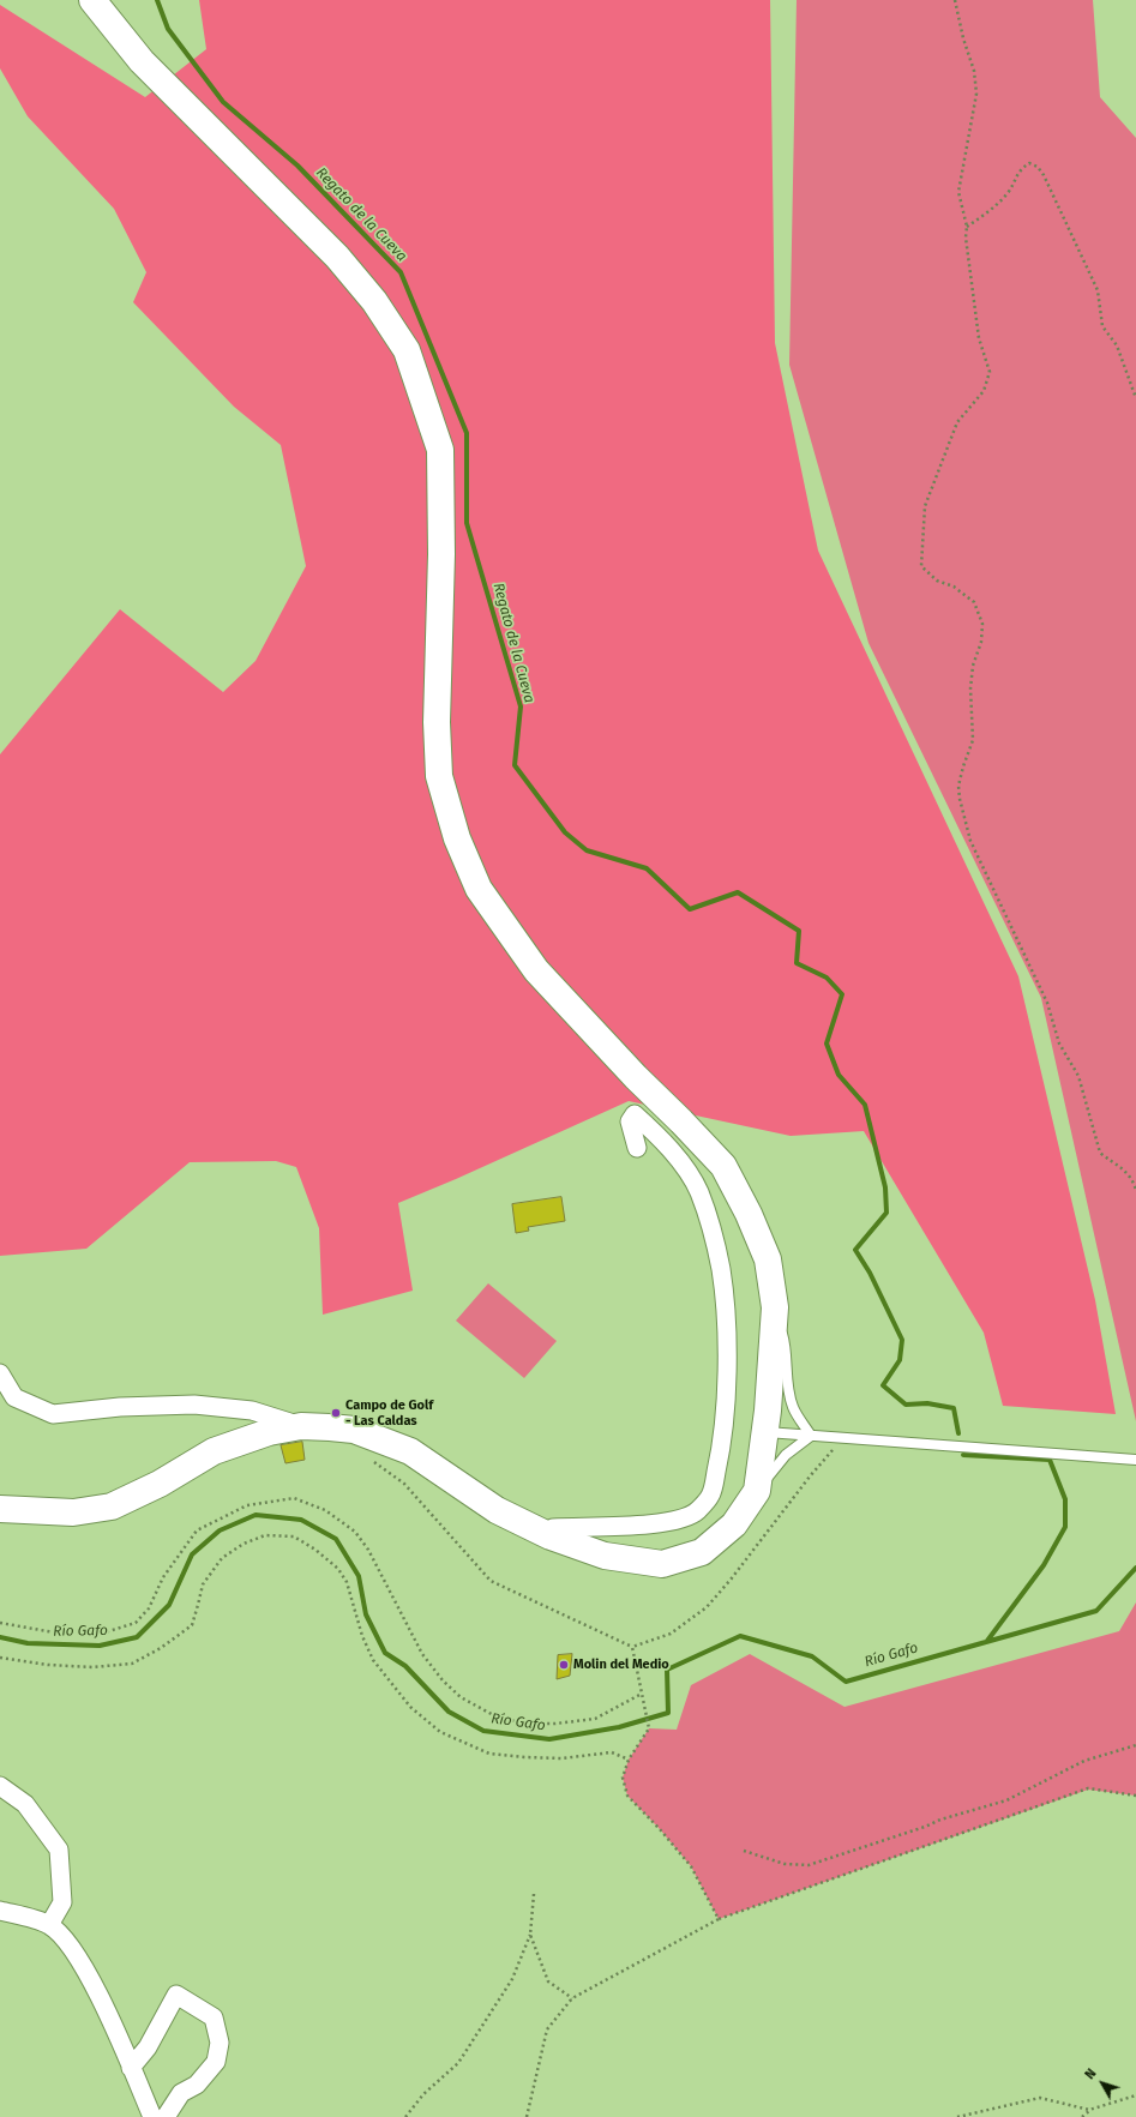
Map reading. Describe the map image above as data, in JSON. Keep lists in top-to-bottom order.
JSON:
{
  "water": ["Regato de la Cueva", "Río Gafo"],
  "places": ["Campo de Golf - Las Caldas", "Molin del Medio"],
  "north": "top left"
}
